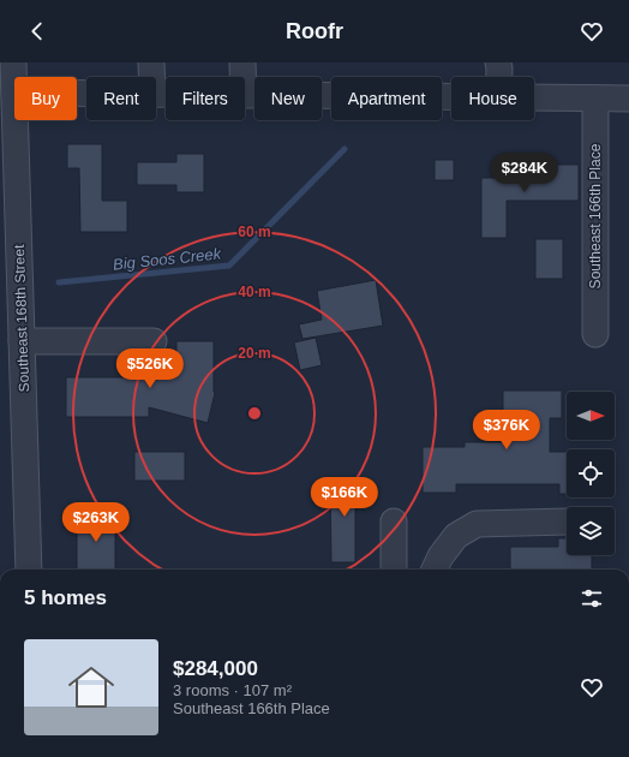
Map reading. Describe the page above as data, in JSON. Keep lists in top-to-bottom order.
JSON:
{
  "streets": {
    "street": ["Southeast 166th Place", "Southeast 168th Street"]
  },
  "water": ["Big Soos Creek"],
  "north": "right",
  "page": {
    "header": "Roofr",
    "chip": [
      "Buy",
      "Rent",
      "Filters",
      "New",
      "Apartment",
      "House"
    ],
    "price": [
      "$284K",
      "$526K",
      "$376K",
      "$166K",
      "$263K"
    ],
    "heading": "5 homes",
    "list": [
      {
        "name": "$284,000",
        "note": "3 rooms · 107 m² · Southeast 166th Place"
      }
    ]
  },
  "rings": ["60 m", "40 m", "20 m"]
}
